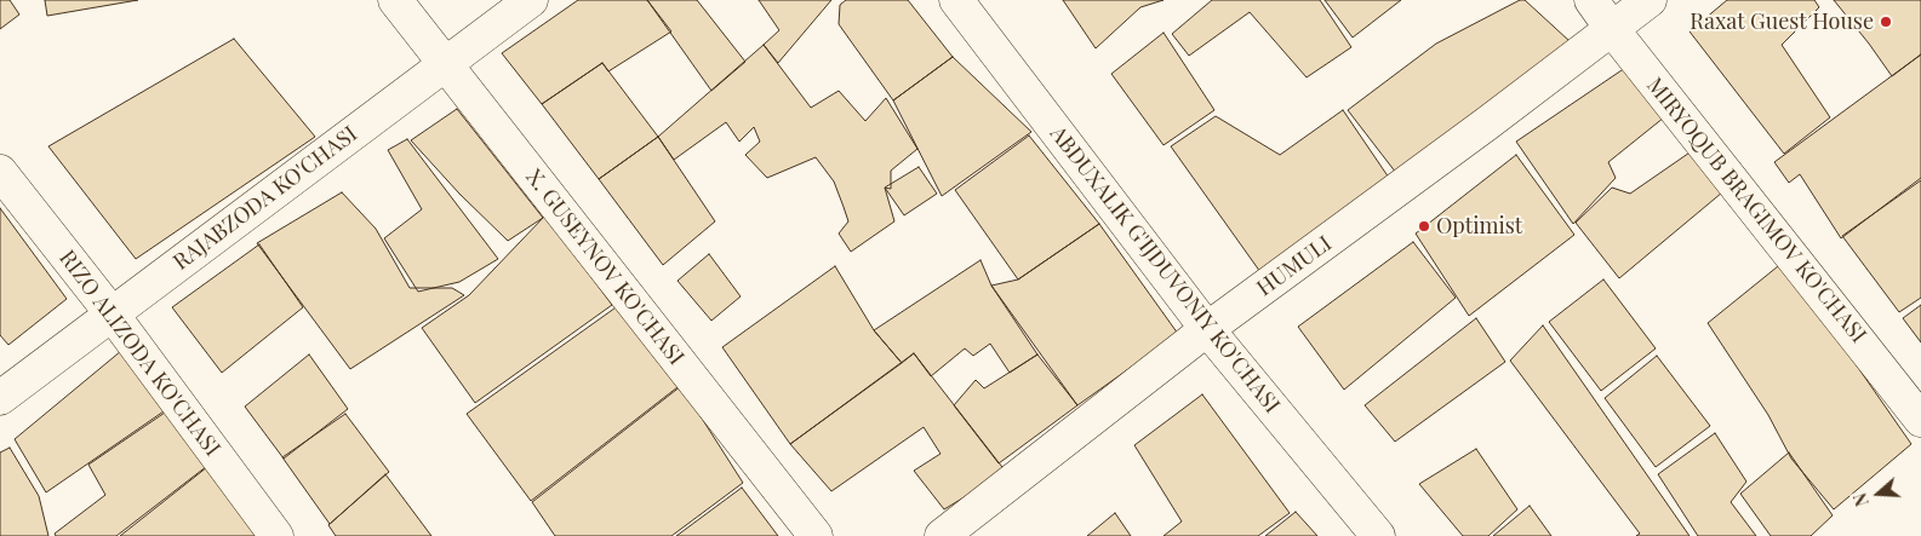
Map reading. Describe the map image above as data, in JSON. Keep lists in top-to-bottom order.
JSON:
{
  "streets": {
    "street": [
      "RAJABZODA KO'CHASI",
      "MIRYOQUB BRAGIMOV KO'CHASI",
      "HUMULI",
      "X. GUSEYNOV KO'CHASI",
      "ABDUXALIK G'IJDUVONIY KO'CHASI",
      "RIZO ALIZODA KO'CHASI"
    ]
  },
  "crossings": [
    ["RAJABZODA KO'CHASI", "X. GUSEYNOV KO'CHASI"],
    ["RAJABZODA KO'CHASI", "RIZO ALIZODA KO'CHASI"],
    ["MIRYOQUB BRAGIMOV KO'CHASI", "HUMULI"],
    ["HUMULI", "ABDUXALIK G'IJDUVONIY KO'CHASI"]
  ],
  "places": ["Raxat Guest House", "Optimist"],
  "north": "left"
}
